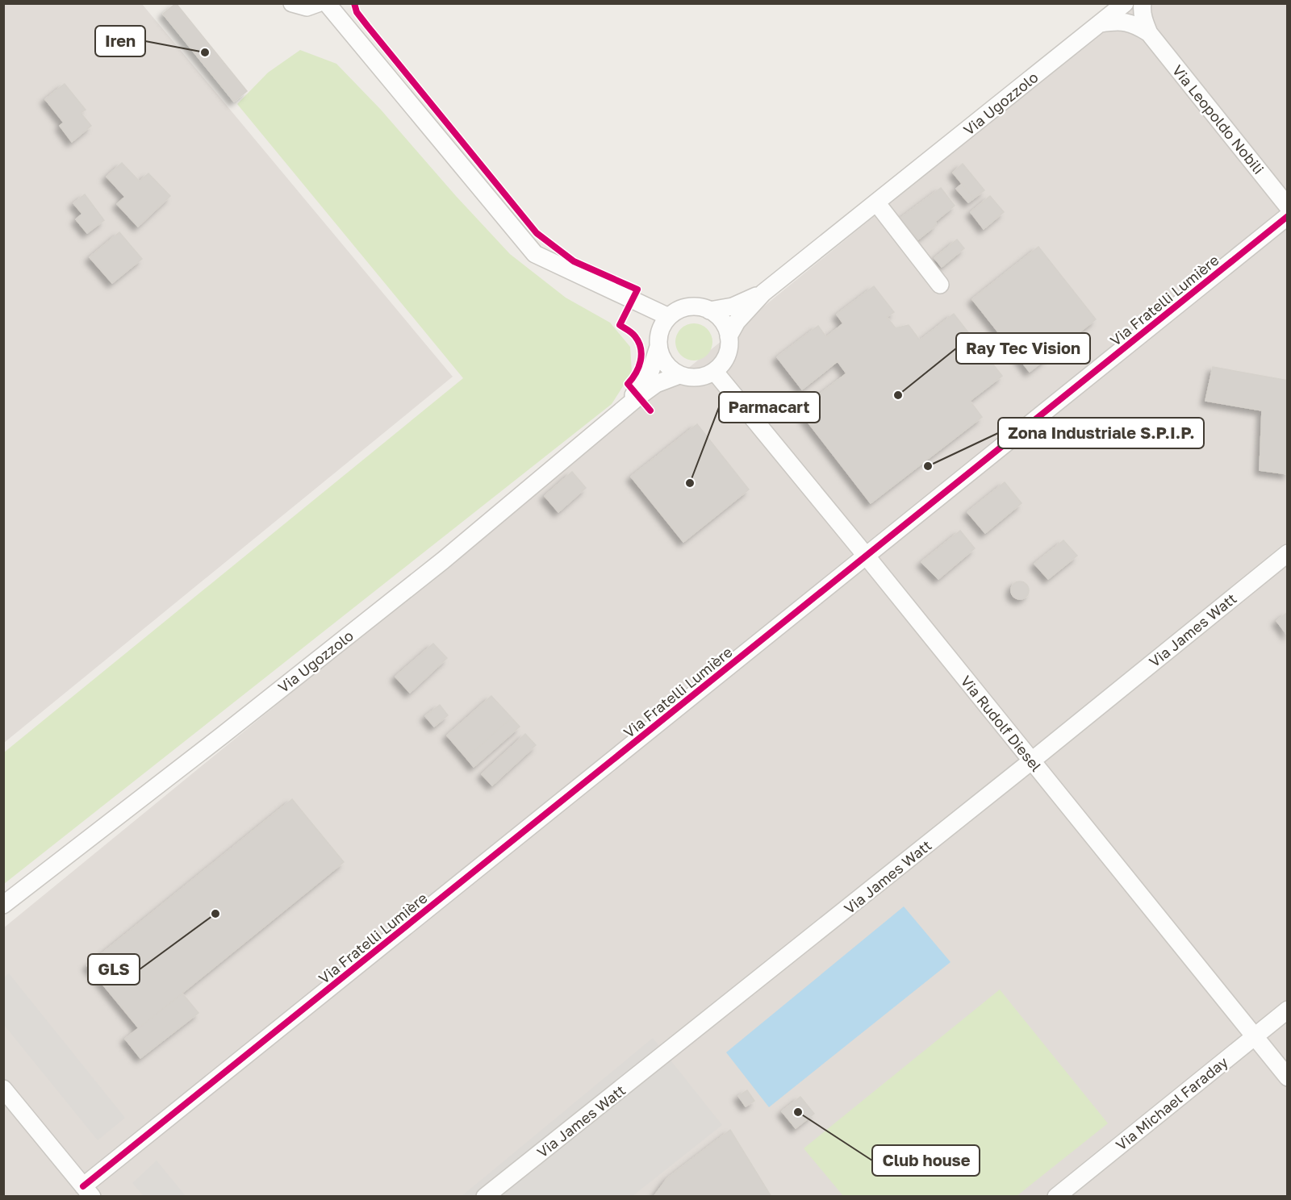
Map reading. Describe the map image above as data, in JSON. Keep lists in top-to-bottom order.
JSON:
{
  "streets": {
    "street": [
      "Via Ugozzolo",
      "Via Leopoldo Nobili",
      "Via Fratelli Lumière",
      "Via James Watt",
      "Via Rudolf Diesel",
      "Via Michael Faraday"
    ]
  },
  "crossings": [
    ["Via Ugozzolo", "Via Rudolf Diesel"],
    ["Via Fratelli Lumière", "Via Rudolf Diesel"],
    ["Via James Watt", "Via Rudolf Diesel"],
    ["Via Rudolf Diesel", "Via Michael Faraday"]
  ],
  "places": [
    "Iren",
    "Ray Tec Vision",
    "Zona Industriale S.P.I.P.",
    "Parmacart",
    "GLS",
    "Club house"
  ]
}
